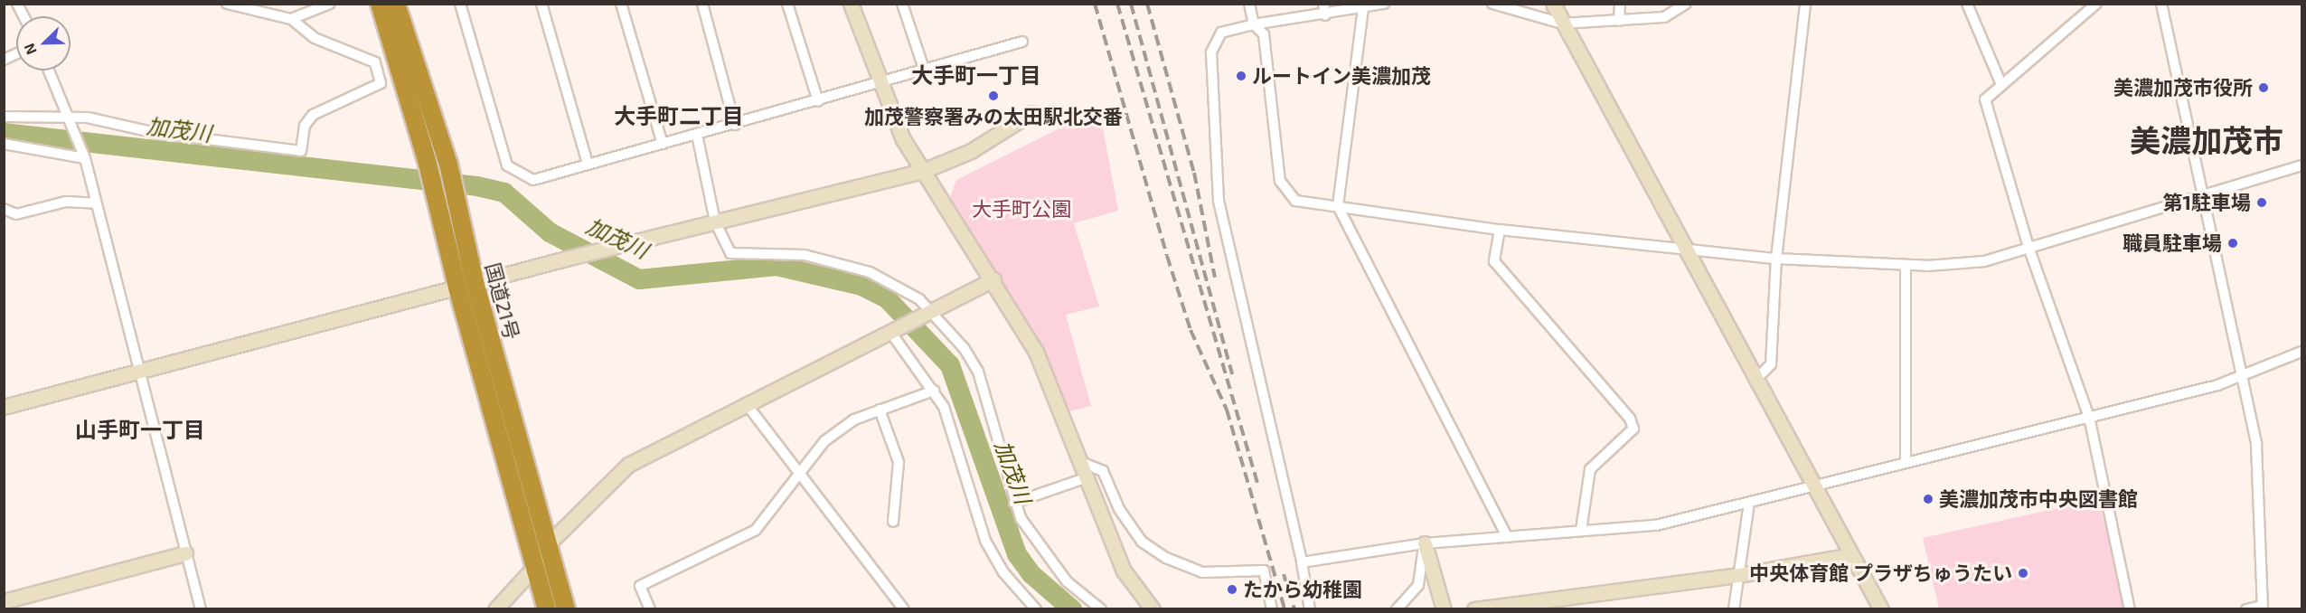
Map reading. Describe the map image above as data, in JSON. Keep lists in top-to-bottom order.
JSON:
{
  "streets": {
    "highway": ["国道21号"]
  },
  "districts": [
    "大手町一丁目",
    "大手町二丁目",
    "美濃加茂市",
    "山手町一丁目"
  ],
  "water": ["加茂川"],
  "parks": ["大手町公園"],
  "places": [
    "ルートイン美濃加茂",
    "美濃加茂市役所",
    "加茂警察署みの太田駅北交番",
    "第1駐車場",
    "職員駐車場",
    "美濃加茂市中央図書館",
    "中央体育館 プラザちゅうたい",
    "たから幼稚園"
  ],
  "north": "bottom left"
}
